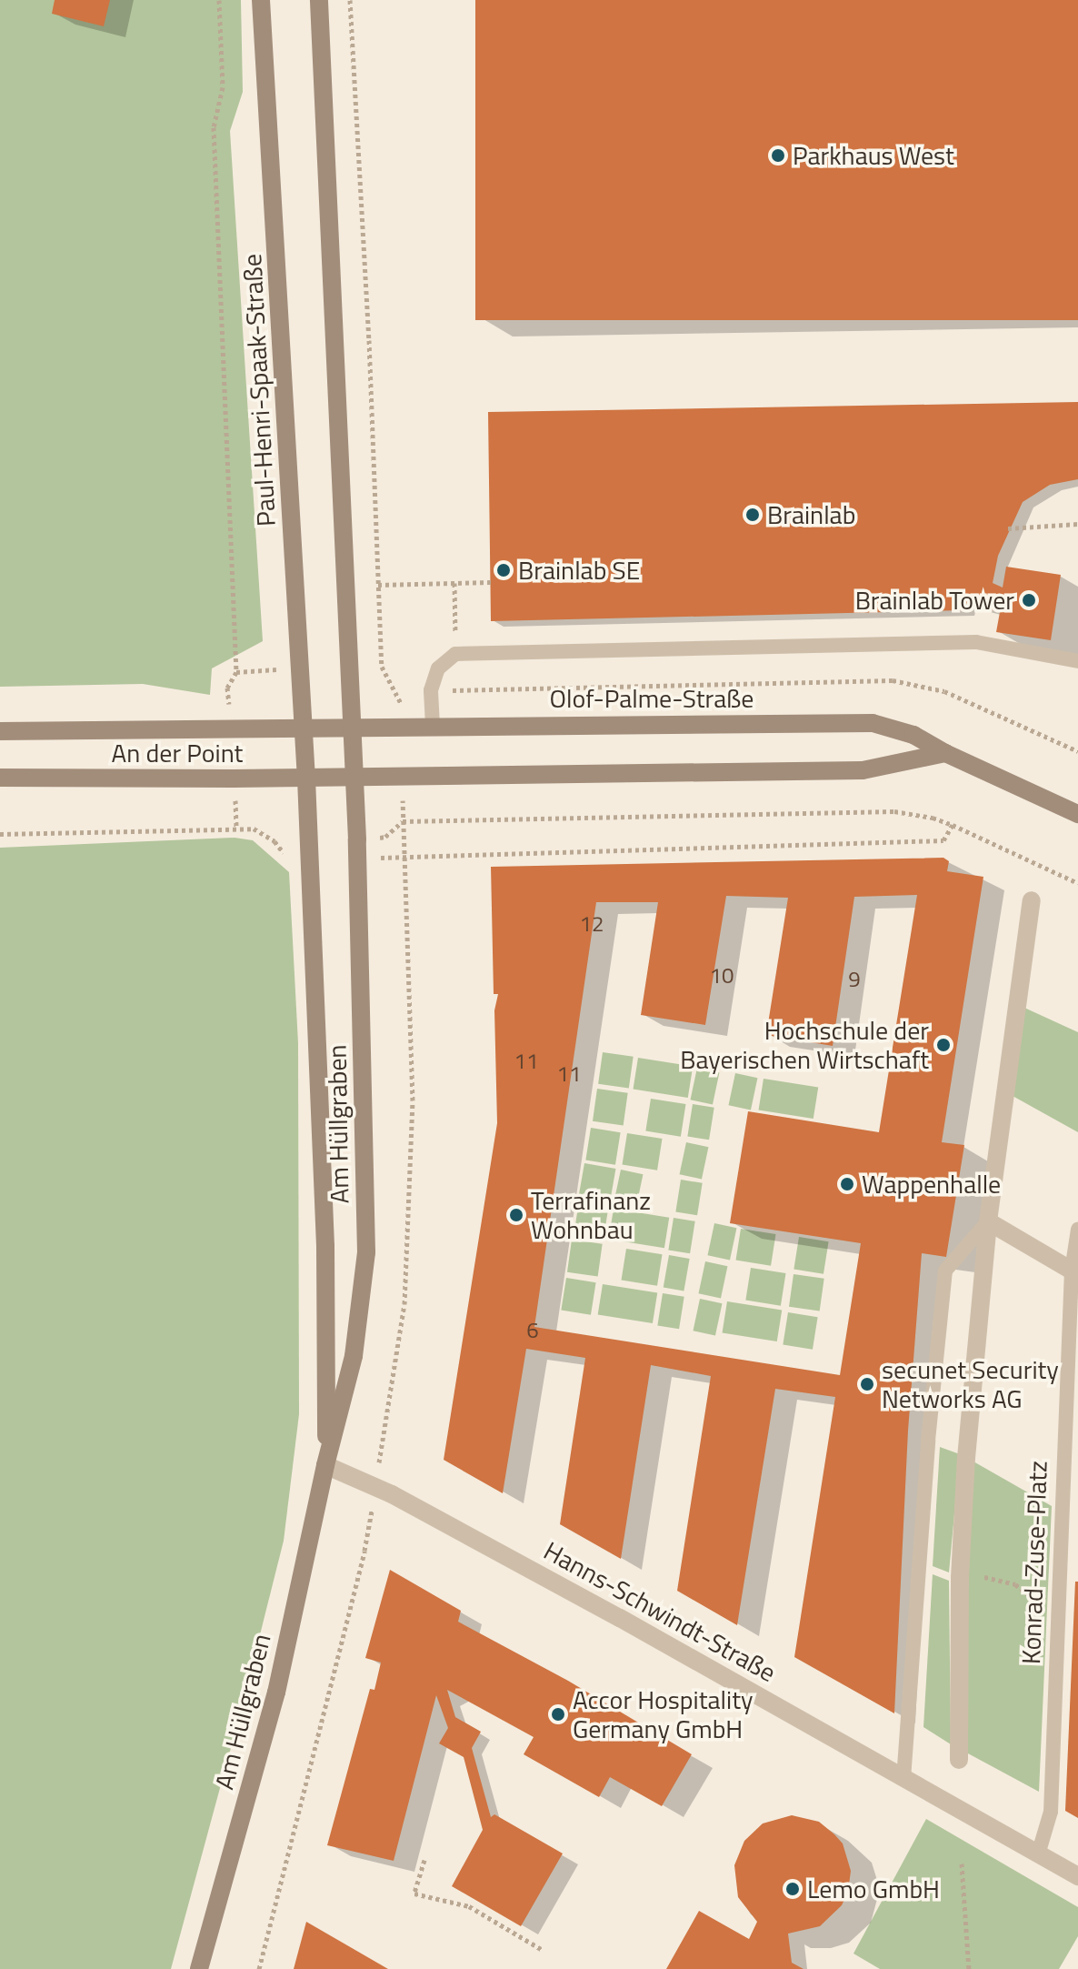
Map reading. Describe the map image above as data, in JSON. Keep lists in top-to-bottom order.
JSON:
{
  "streets": {
    "main road": [
      "Paul-Henri-Spaak-Straße",
      "Olof-Palme-Straße",
      "An der Point",
      "Am Hüllgraben"
    ],
    "street": ["Hanns-Schwindt-Straße"],
    "lane": ["Konrad-Zuse-Platz"]
  },
  "crossings": [
    ["Paul-Henri-Spaak-Straße", "An der Point"],
    ["Paul-Henri-Spaak-Straße", "Am Hüllgraben"],
    ["Olof-Palme-Straße", "An der Point"],
    ["An der Point", "Am Hüllgraben"],
    ["Am Hüllgraben", "Hanns-Schwindt-Straße"],
    ["Konrad-Zuse-Platz", "Hanns-Schwindt-Straße"]
  ],
  "places": [
    "Parkhaus West",
    "Brainlab",
    "Brainlab SE",
    "Brainlab Tower",
    "Hochschule der Bayerischen Wirtschaft",
    "Wappenhalle",
    "Terrafinanz Wohnbau",
    "secunet Security Networks AG",
    "Accor Hospitality Germany GmbH",
    "Lemo GmbH"
  ],
  "house_numbers": [
    "12",
    "10",
    "9",
    "11",
    "11",
    "6"
  ]
}
